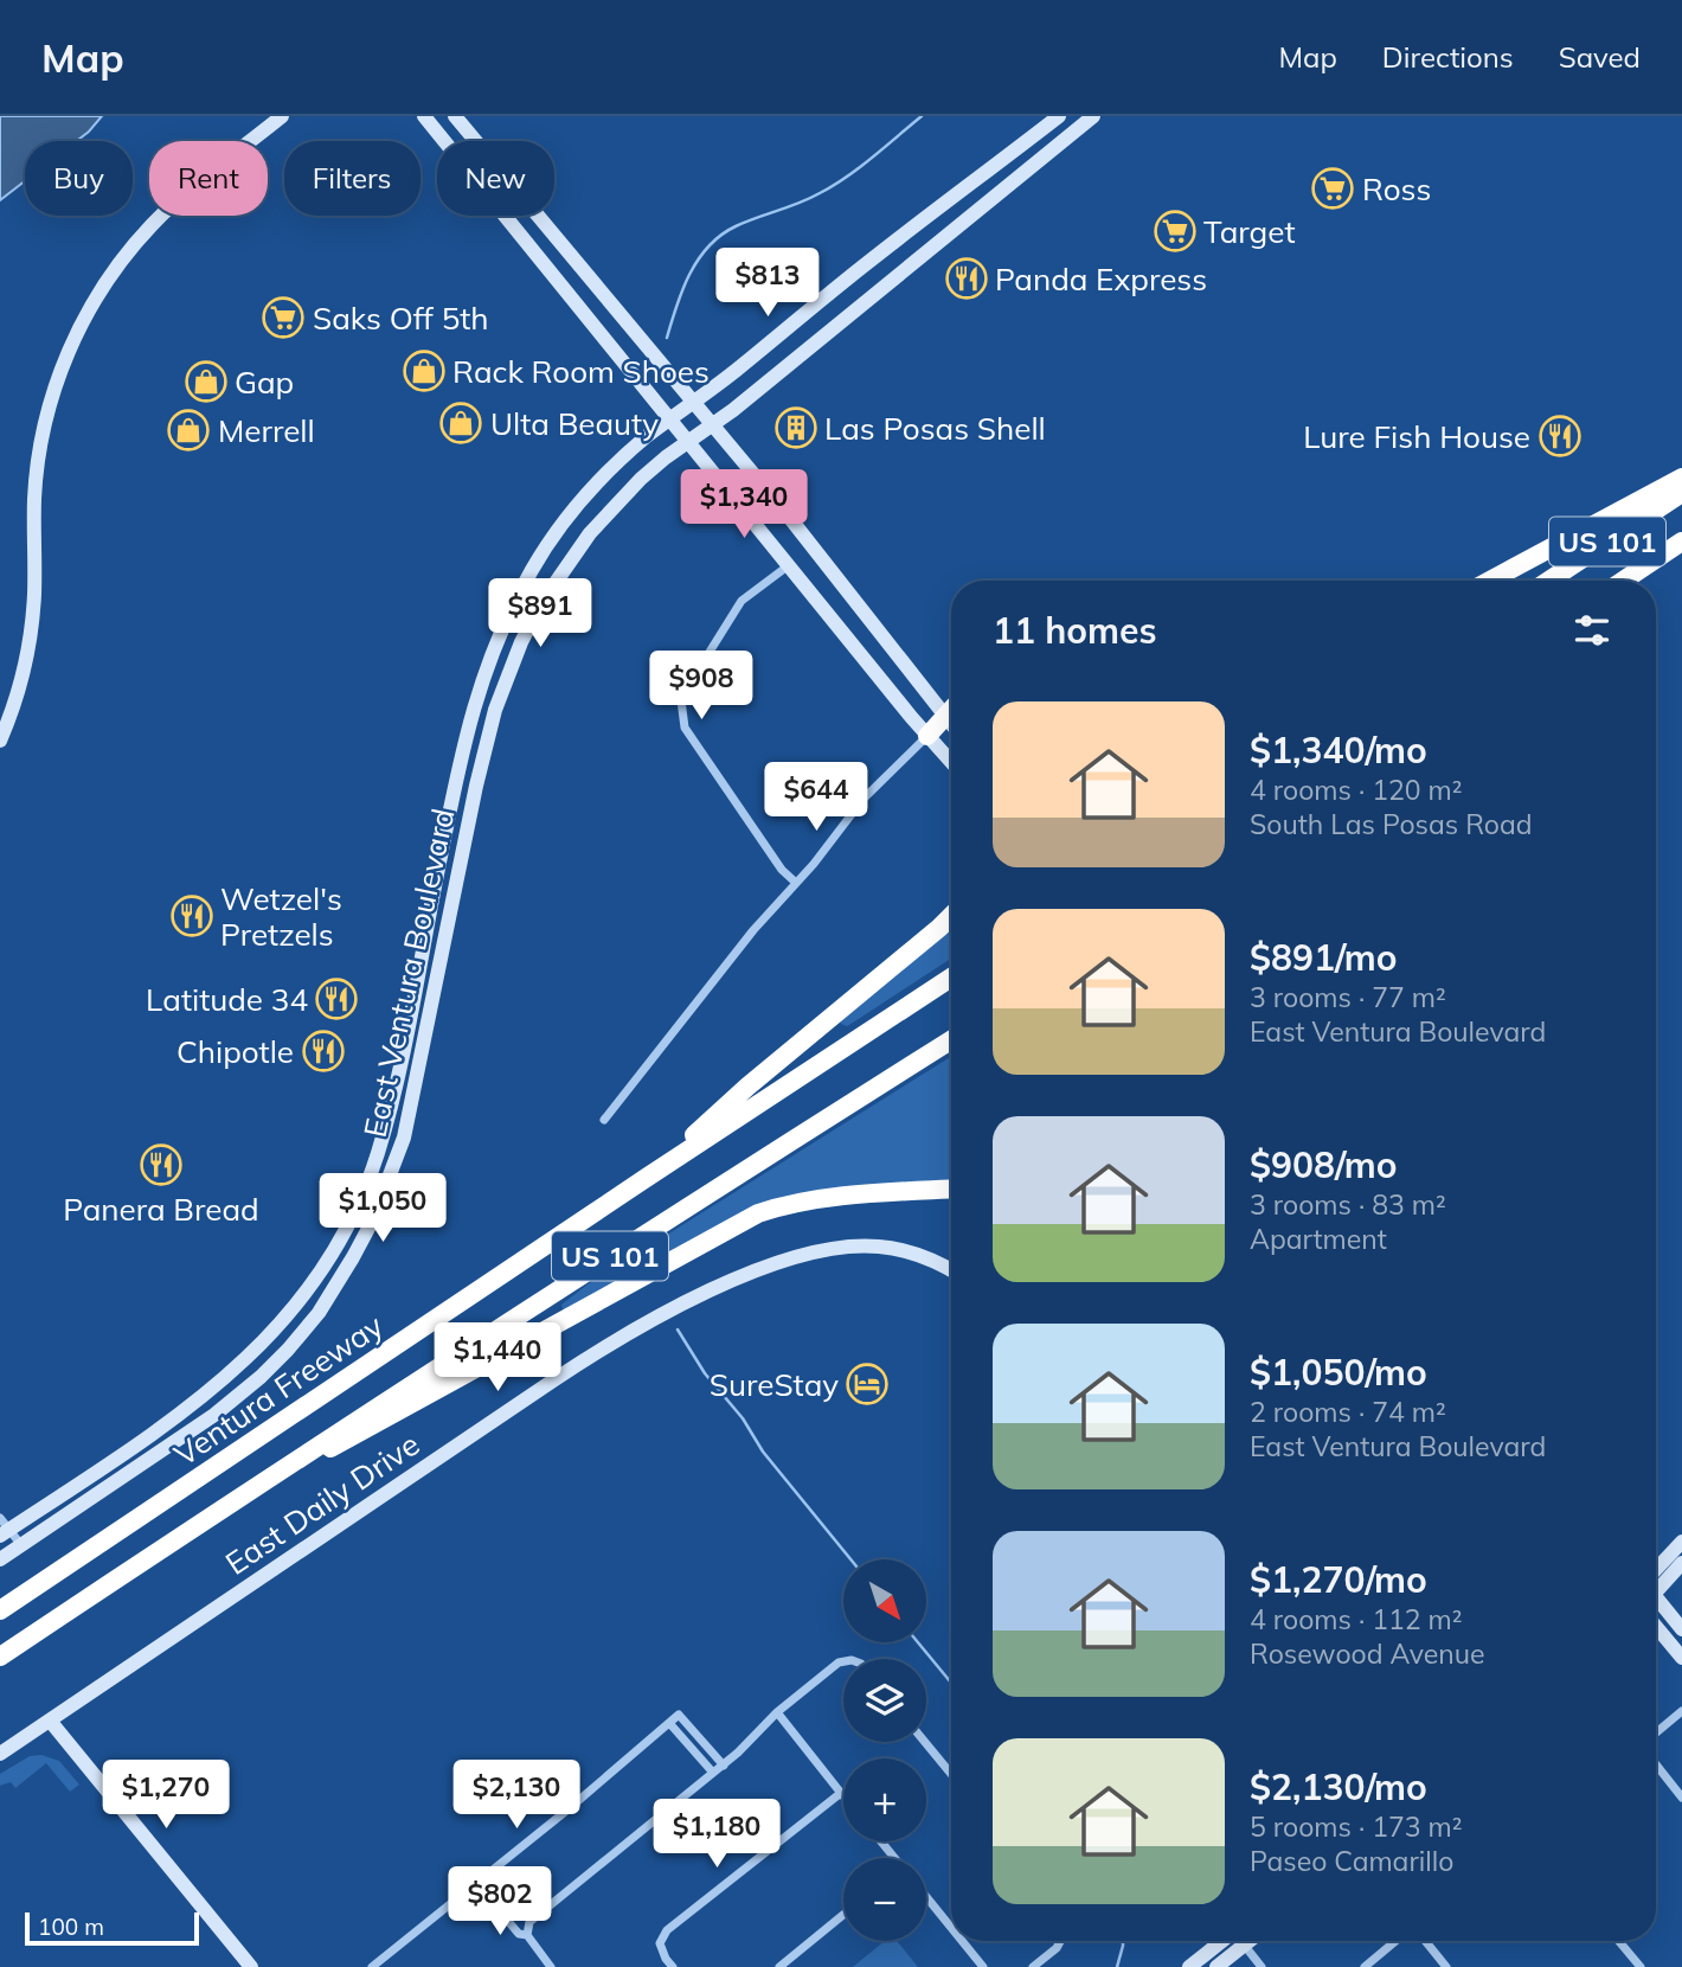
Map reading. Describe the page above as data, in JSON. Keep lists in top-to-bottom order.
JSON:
{
  "streets": {
    "highway": ["US 101", "Ventura Freeway"],
    "main road": ["East Ventura Boulevard", "East Daily Drive"]
  },
  "places": {
    "supermarket": ["Ross", "Target", "Saks Off 5th"],
    "restaurant": [
      "Panda Express",
      "Lure Fish House",
      "Wetzel's Pretzels",
      "Latitude 34",
      "Chipotle",
      "Panera Bread"
    ],
    "shop": [
      "Rack Room Shoes",
      "Gap",
      "Ulta Beauty",
      "Merrell"
    ],
    "building": ["Las Posas Shell"],
    "hotel": ["SureStay"]
  },
  "scale_bar": "100 m",
  "north": "bottom right",
  "page": {
    "header": "Map",
    "nav": ["Map", "Directions", "Saved"],
    "chip": [
      "Buy",
      "Rent",
      "Filters",
      "New"
    ],
    "price": [
      "$813",
      "$1,340",
      "$891",
      "$908",
      "$644",
      "$1,050",
      "$1,440",
      "$1,270",
      "$2,130",
      "$1,180",
      "$802"
    ],
    "heading": "11 homes",
    "list": [
      {
        "name": "$1,340/mo",
        "note": "4 rooms · 120 m² · South Las Posas Road"
      },
      {
        "name": "$891/mo",
        "note": "3 rooms · 77 m² · East Ventura Boulevard"
      },
      {
        "name": "$908/mo",
        "note": "3 rooms · 83 m² · Apartment"
      },
      {
        "name": "$1,050/mo",
        "note": "2 rooms · 74 m² · East Ventura Boulevard"
      },
      {
        "name": "$1,270/mo",
        "note": "4 rooms · 112 m² · Rosewood Avenue"
      },
      {
        "name": "$2,130/mo",
        "note": "5 rooms · 173 m² · Paseo Camarillo"
      }
    ],
    "map_buttons": ["+", "−"],
    "scale": "100 m"
  }
}
